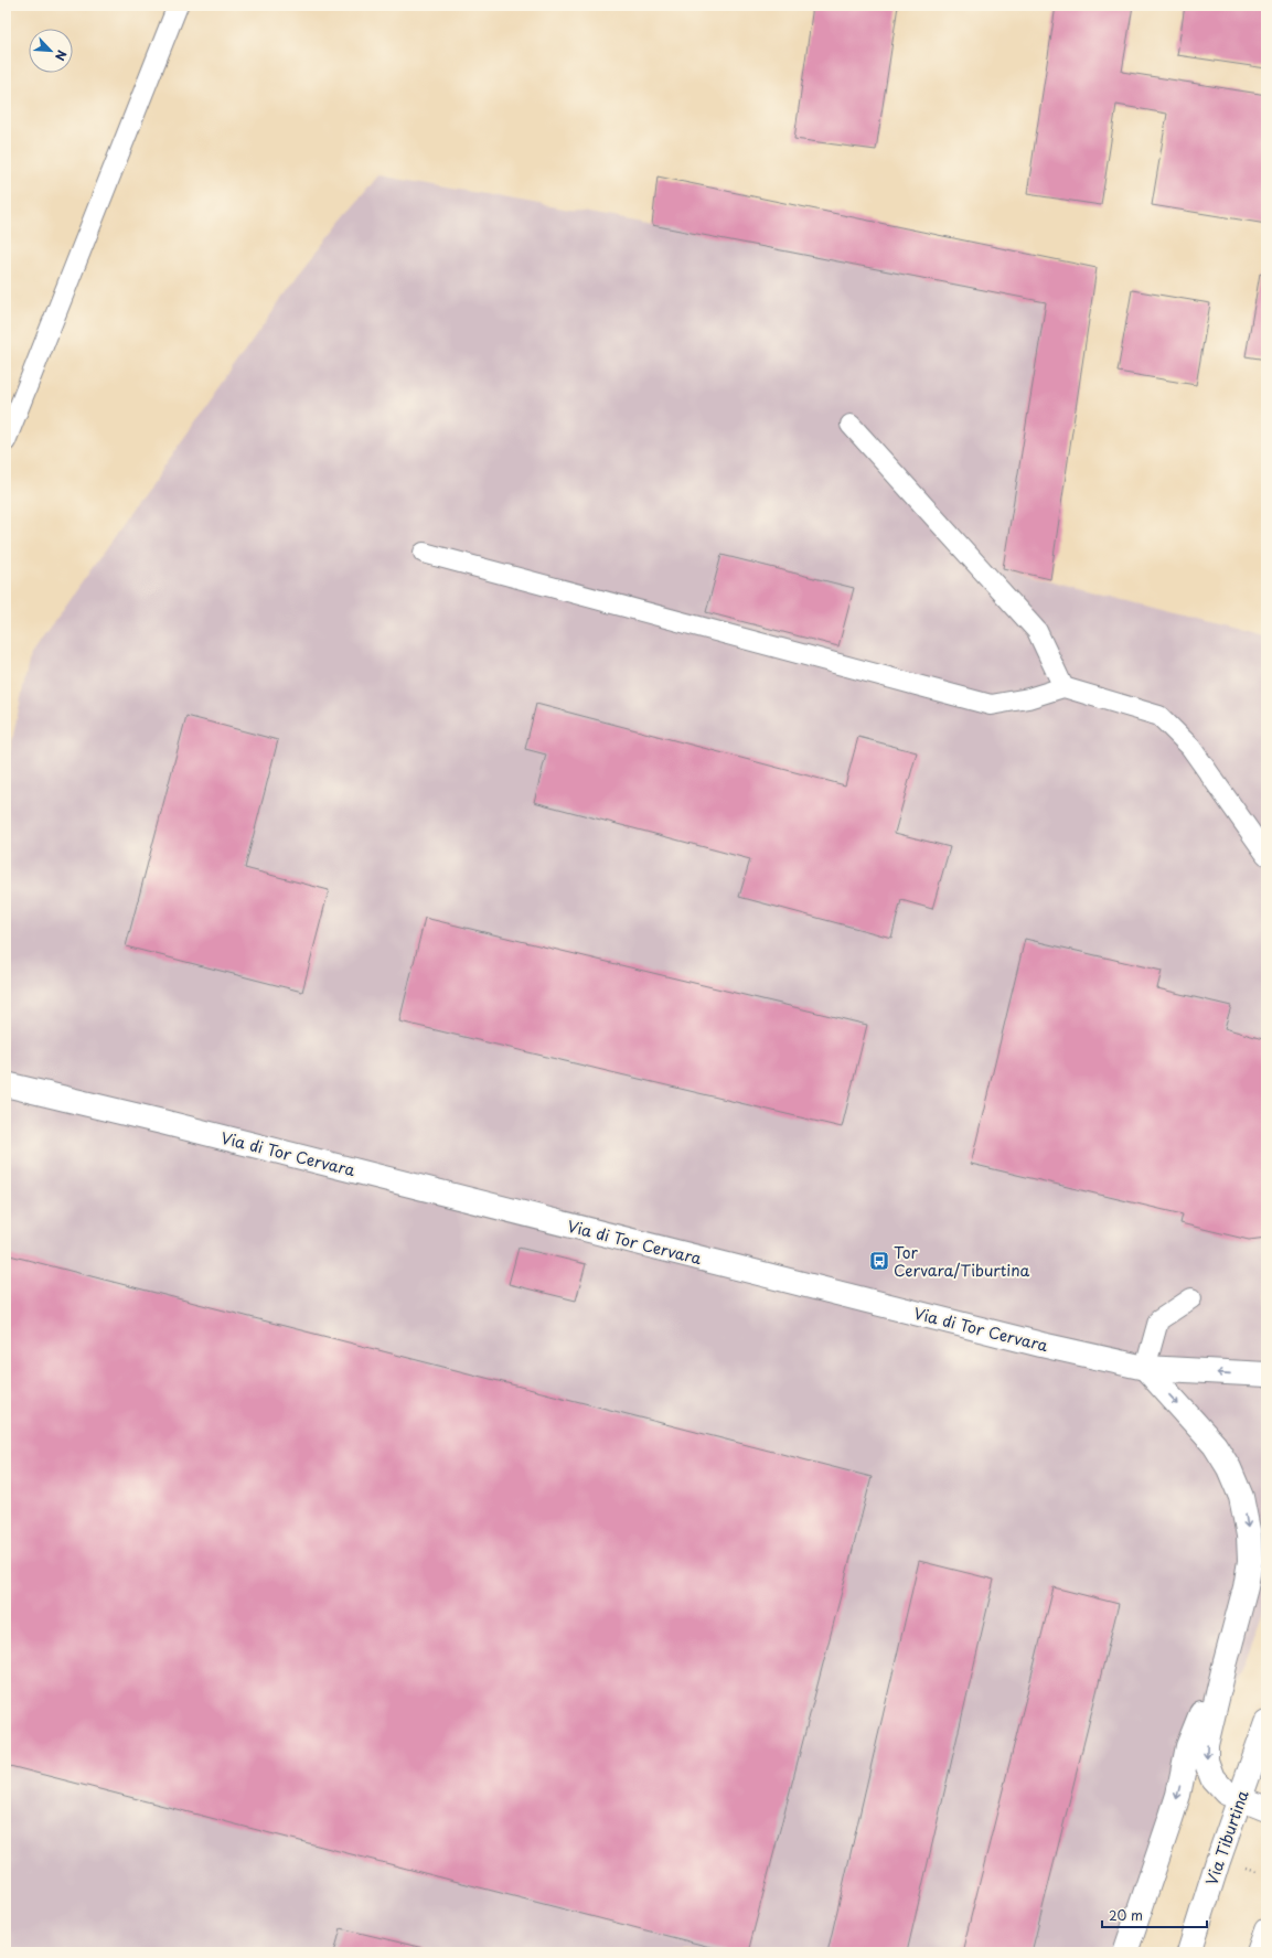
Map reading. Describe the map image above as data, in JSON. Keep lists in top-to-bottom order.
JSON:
{
  "streets": {
    "street": ["Via di Tor Cervara", "Via Tiburtina"]
  },
  "places": {
    "bus stop": ["Tor Cervara/Tiburtina"]
  },
  "scale_bar": "20 m",
  "north": "bottom right"
}
